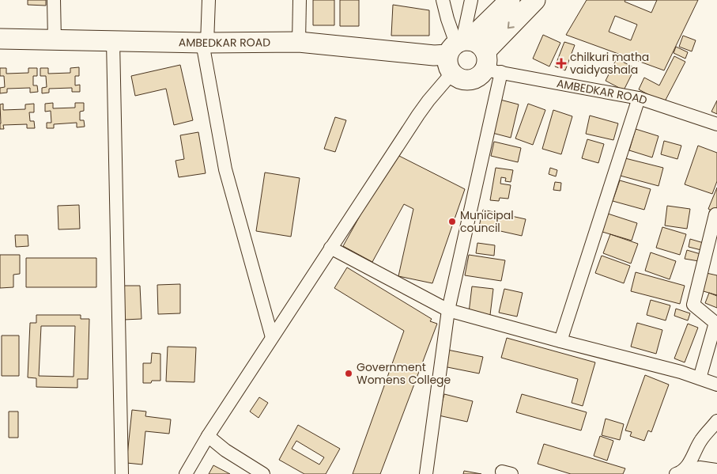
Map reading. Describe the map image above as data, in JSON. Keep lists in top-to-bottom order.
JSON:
{
  "streets": {
    "main road": ["AMBEDKAR ROAD"]
  },
  "places": {
    "health": ["chilkuri matha vaidyashala"],
    "other": ["Municipal council", "Government Womens College"]
  }
}
